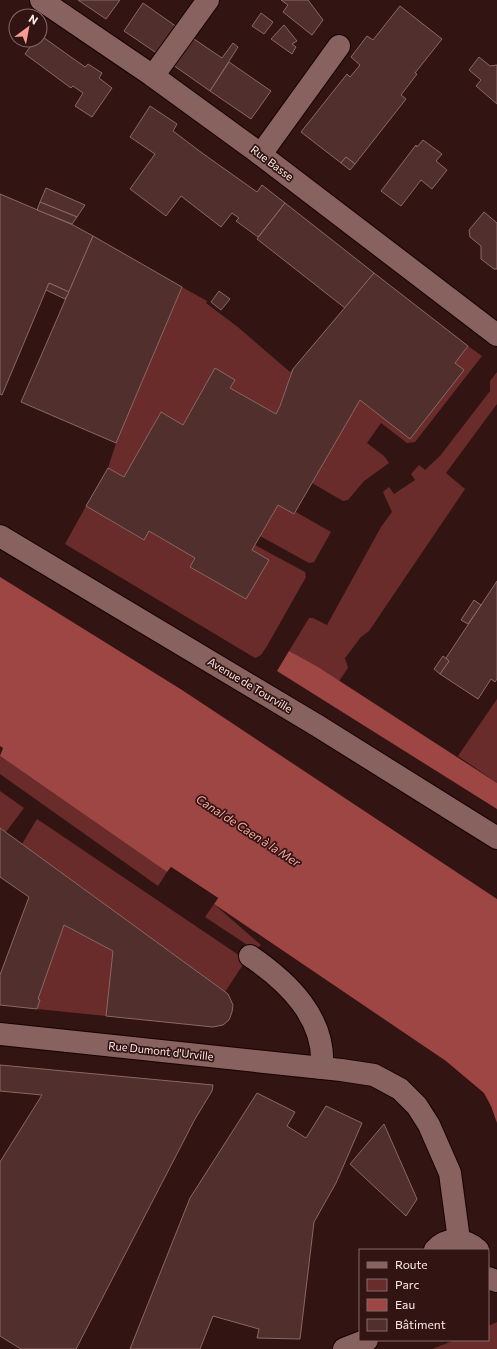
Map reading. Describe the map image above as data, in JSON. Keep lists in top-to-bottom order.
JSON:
{
  "streets": {
    "street": ["Rue Basse", "Avenue de Tourville", "Rue Dumont d'Urville"]
  },
  "water": ["Canal de Caen à la Mer"],
  "legend": [
    "Route",
    "Parc",
    "Eau",
    "Bâtiment"
  ],
  "north": "top right"
}
